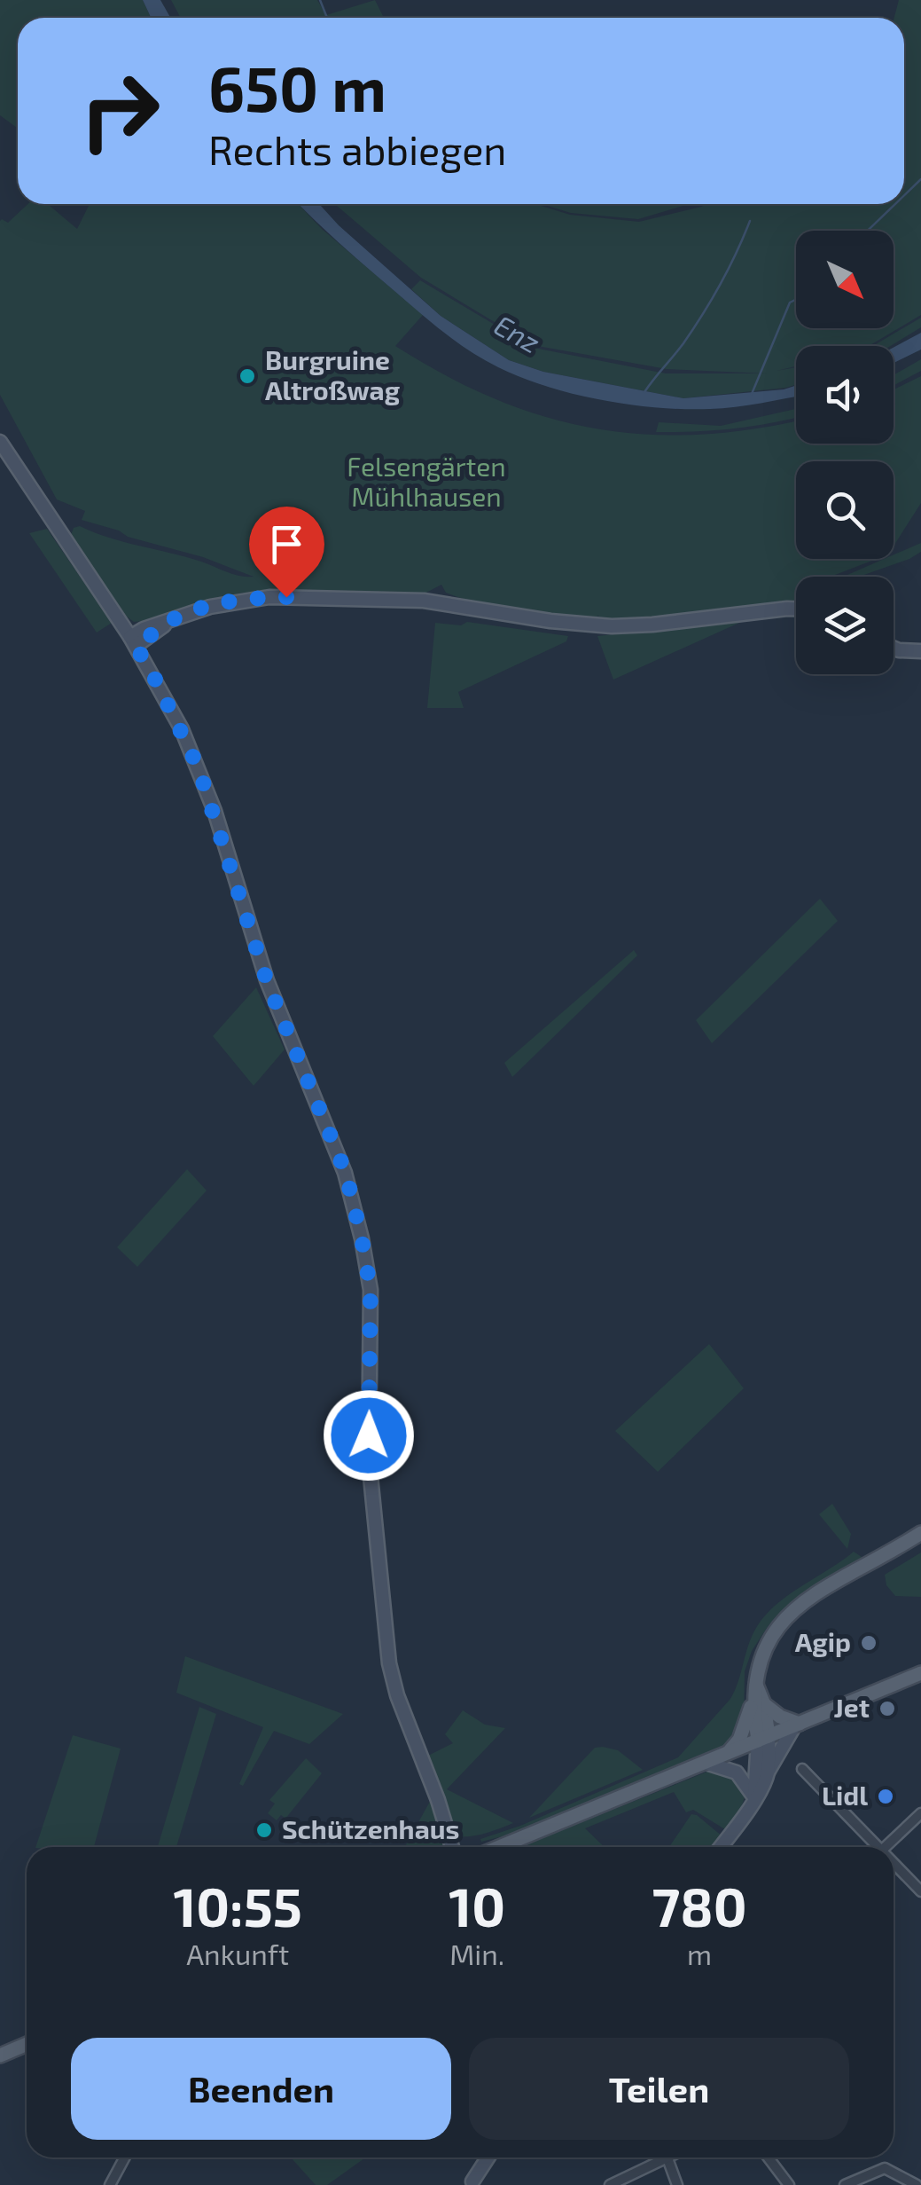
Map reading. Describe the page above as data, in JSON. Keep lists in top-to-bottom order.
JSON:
{
  "water": ["Enz"],
  "parks": ["Felsengärten Mühlhausen"],
  "places": [
    "Burgruine Altroßwag",
    "Agip",
    "Jet",
    "Lidl",
    "Schützenhaus"
  ],
  "north": "bottom right",
  "page": {
    "turn": ["650 m", "Rechts abbiegen"],
    "eta": [
      "10:55",
      "Ankunft",
      "10",
      "Min.",
      "780",
      "m"
    ],
    "buttons": ["Beenden", "Teilen"]
  }
}
